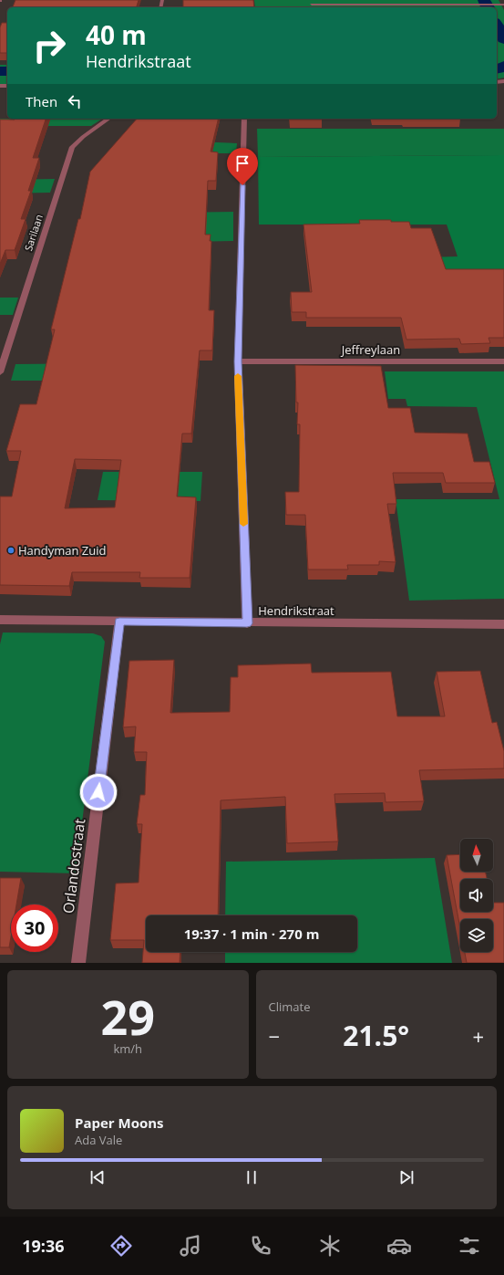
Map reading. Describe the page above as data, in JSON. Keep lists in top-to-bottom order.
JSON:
{
  "streets": {
    "street": [
      "Sarilaan",
      "Jeffreylaan",
      "Hendrikstraat",
      "Orlandostraat"
    ]
  },
  "crossings": [
    ["Hendrikstraat", "Orlandostraat"]
  ],
  "places": ["Handyman Zuid"],
  "north": "top",
  "page": {
    "turn": ["40 m", "Hendrikstraat"],
    "then": "Then",
    "limit": "30",
    "trip": "19:37 · 1 min · 270 m",
    "tile": [
      ["29", "km/h"],
      "Climate"
    ],
    "heat": ["−", "21.5°", "+"],
    "song": ["Paper Moons", "Ada Vale"],
    "tabs": "19:36"
  }
}
